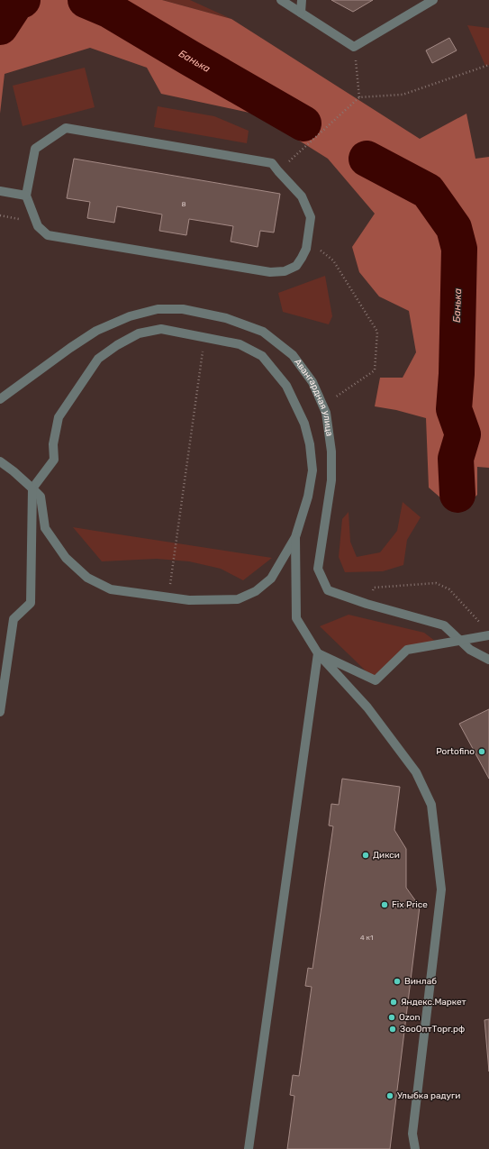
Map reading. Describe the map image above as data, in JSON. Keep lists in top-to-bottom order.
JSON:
{
  "streets": {
    "street": ["Авангардная улица"]
  },
  "water": ["Банька"],
  "places": [
    "Portofino",
    "Дикси",
    "Fix Price",
    "Винлаб",
    "Яндекс.Маркет",
    "Ozon",
    "ЗооОптТорг.рф",
    "Улыбка радуги"
  ],
  "house_numbers": ["8", "4 к1"]
}
